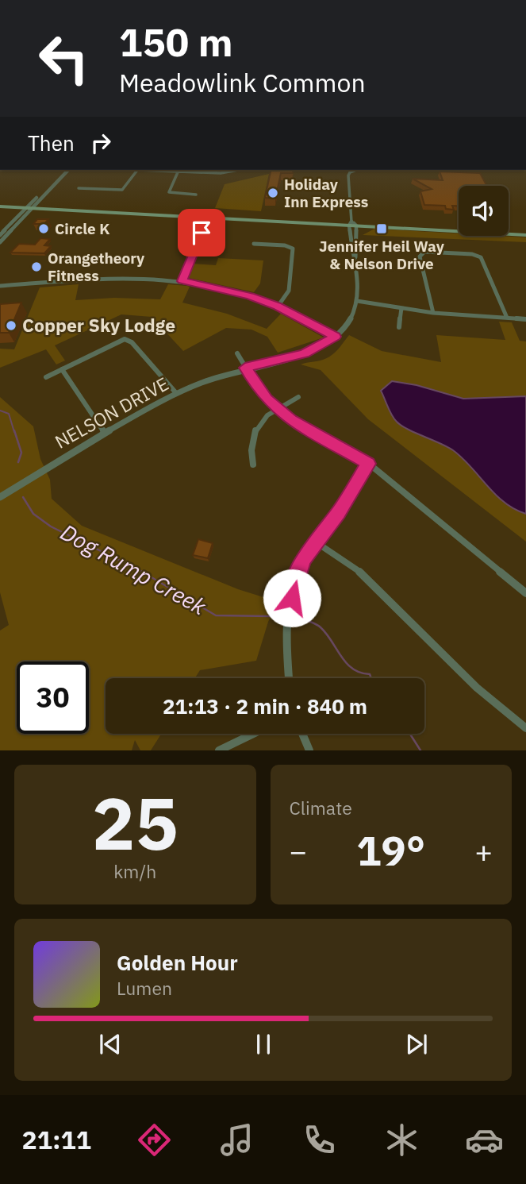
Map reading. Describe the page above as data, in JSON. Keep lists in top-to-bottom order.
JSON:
{
  "streets": {
    "street": ["NELSON DRIVE"]
  },
  "water": ["Dog Rump Creek"],
  "places": {
    "other": [
      "Holiday Inn Express",
      "Circle K",
      "Orangetheory Fitness",
      "Copper Sky Lodge"
    ],
    "transit": ["Jennifer Heil Way & Nelson Drive"]
  },
  "page": {
    "turn": ["150 m", "Meadowlink Common"],
    "then": "Then",
    "limit": "30",
    "trip": "21:13 · 2 min · 840 m",
    "tile": [
      ["25", "km/h"],
      "Climate"
    ],
    "heat": ["−", "19°", "+"],
    "song": ["Golden Hour", "Lumen"],
    "tabs": "21:11"
  }
}
